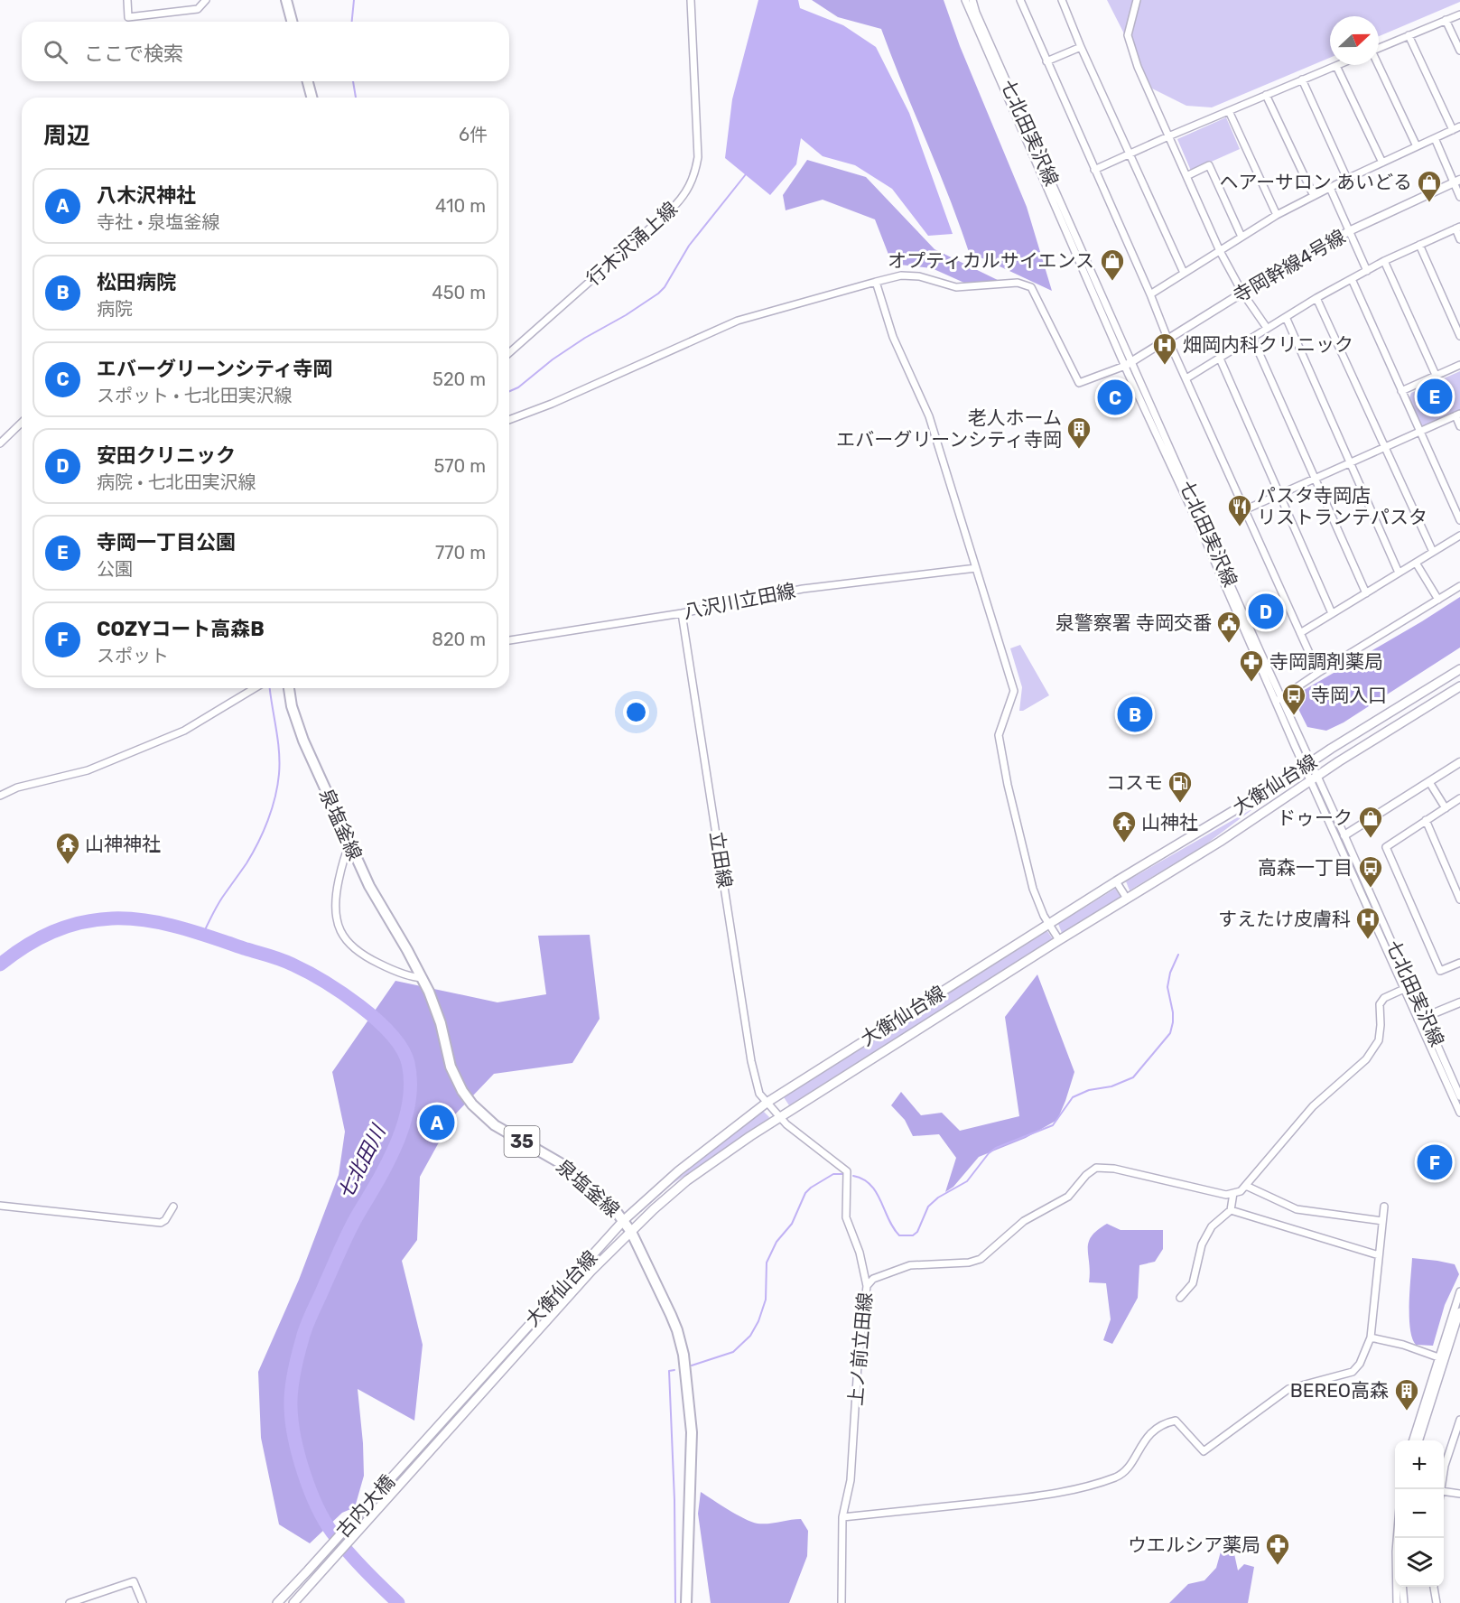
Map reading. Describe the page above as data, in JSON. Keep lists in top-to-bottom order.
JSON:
{
  "streets": {
    "main road": [
      "大衡仙台線",
      "泉塩釜線",
      "35",
      "古内大橋"
    ],
    "street": [
      "七北田実沢線",
      "行木沢涌上線",
      "寺岡幹線4号線",
      "八沢川立田線",
      "立田線",
      "上ノ前立田線"
    ]
  },
  "crossings": [
    ["七北田実沢線", "寺岡幹線4号線"],
    ["七北田実沢線", "大衡仙台線"],
    ["八沢川立田線", "立田線"],
    ["大衡仙台線", "泉塩釜線"],
    ["大衡仙台線", "立田線"],
    ["大衡仙台線", "上ノ前立田線"],
    ["大衡仙台線", "古内大橋"],
    ["立田線", "上ノ前立田線"]
  ],
  "water": ["七北田川"],
  "places": {
    "shop": ["ヘアーサロン あいどる", "オプティカルサイエンス", "ドゥーク"],
    "hospital": ["畑岡内科クリニック", "すえたけ皮膚科"],
    "building": ["老人ホーム エバーグリーンシティ寺岡", "BEREO高森"],
    "restaurant": ["パスタ寺岡店 リストランテパスタ"],
    "public building": ["泉警察署 寺岡交番"],
    "pharmacy": ["寺岡調剤薬局", "ウエルシア薬局"],
    "bus stop": ["寺岡入口", "高森一丁目"],
    "fuel station": ["コスモ"],
    "temple": ["山神社", "山神神社"]
  },
  "north": "right",
  "page": {
    "search": "ここで検索",
    "heading": ["周辺", "6件"],
    "list": [
      {
        "mark": "A",
        "name": "八木沢神社",
        "note": "寺社 · 泉塩釜線",
        "value": "410 m"
      },
      {
        "mark": "B",
        "name": "松田病院",
        "note": "病院",
        "value": "450 m"
      },
      {
        "mark": "C",
        "name": "エバーグリーンシティ寺岡",
        "note": "スポット · 七北田実沢線",
        "value": "520 m"
      },
      {
        "mark": "D",
        "name": "安田クリニック",
        "note": "病院 · 七北田実沢線",
        "value": "570 m"
      },
      {
        "mark": "E",
        "name": "寺岡一丁目公園",
        "note": "公園",
        "value": "770 m"
      },
      {
        "mark": "F",
        "name": "COZYコート高森B",
        "note": "スポット",
        "value": "820 m"
      }
    ],
    "pins": [
      "E",
      "C",
      "D",
      "B",
      "A",
      "F"
    ],
    "map_buttons": ["+", "−"]
  }
}
